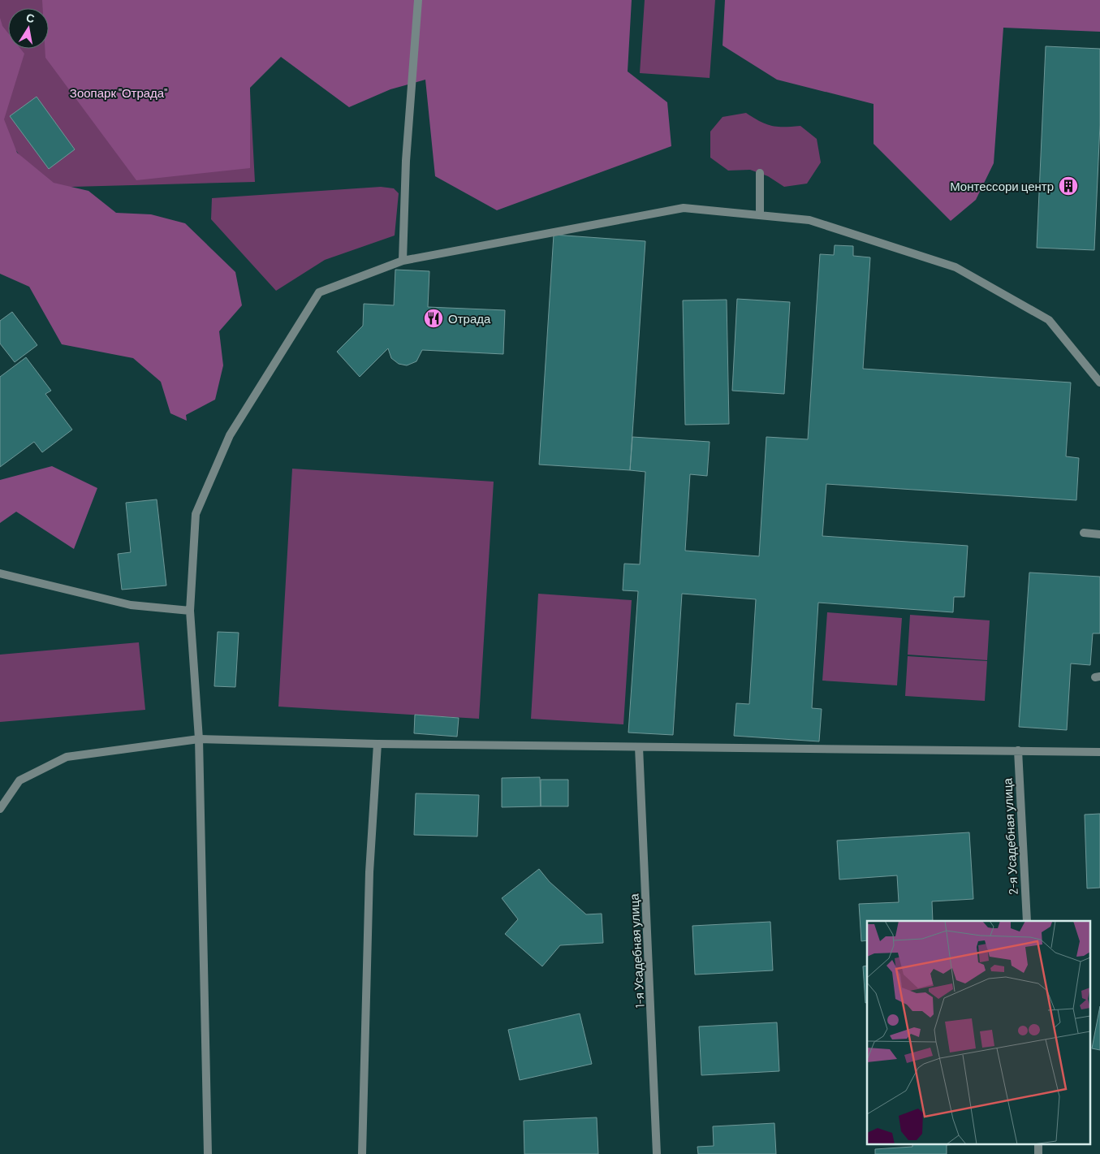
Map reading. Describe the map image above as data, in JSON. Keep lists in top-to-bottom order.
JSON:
{
  "streets": {
    "street": ["2-я Усадебная улица", "1-я Усадебная улица"]
  },
  "parks": ["Зоопарк \"Отрада\""],
  "places": {
    "building": ["Монтессори центр"],
    "restaurant": ["Отрада"]
  },
  "north": "top"
}
